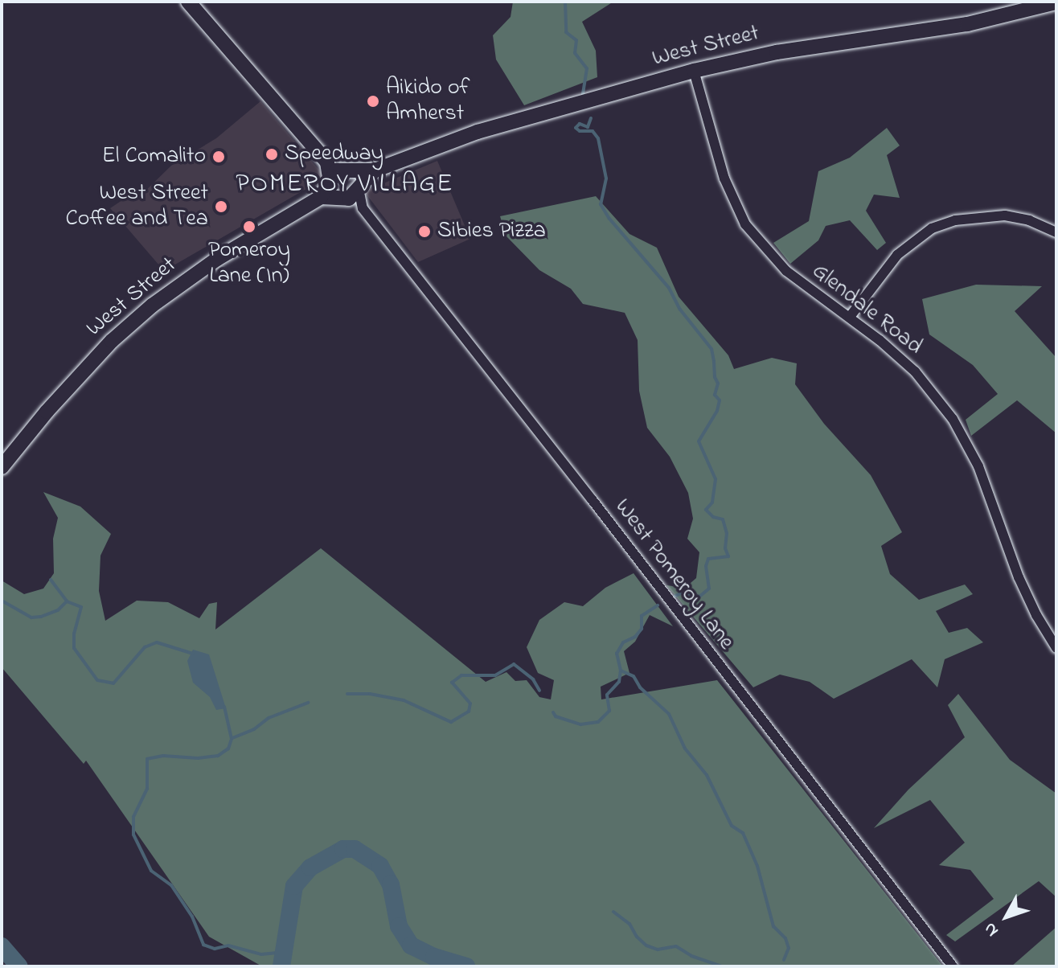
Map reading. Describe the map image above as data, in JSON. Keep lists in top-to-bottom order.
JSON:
{
  "streets": {
    "main road": ["West Street"],
    "street": ["Glendale Road", "West Pomeroy Lane"]
  },
  "crossings": [
    ["West Street", "Glendale Road"],
    ["West Street", "West Pomeroy Lane"]
  ],
  "districts": ["POMEROY VILLAGE"],
  "places": [
    "Aikido of Amherst",
    "Speedway",
    "El Comalito",
    "West Street Coffee and Tea",
    "Pomeroy Lane (In)",
    "Sibies Pizza"
  ],
  "north": "bottom left"
}
